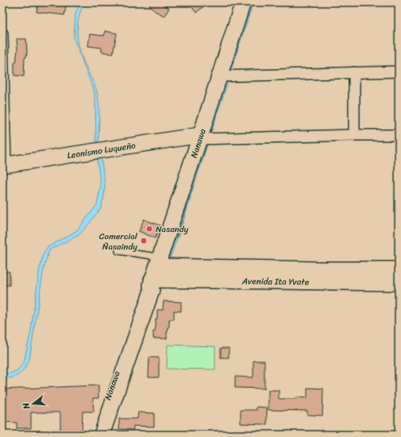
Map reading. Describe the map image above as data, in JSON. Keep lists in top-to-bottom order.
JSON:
{
  "streets": {
    "street": ["Nanawa", "Leonismo Luqueño", "Avenida Ita Yvate"]
  },
  "crossings": [
    ["Nanawa", "Leonismo Luqueño"],
    ["Nanawa", "Avenida Ita Yvate"]
  ],
  "places": ["Nasandy", "Comercial Ñasaindy"],
  "north": "left"
}
